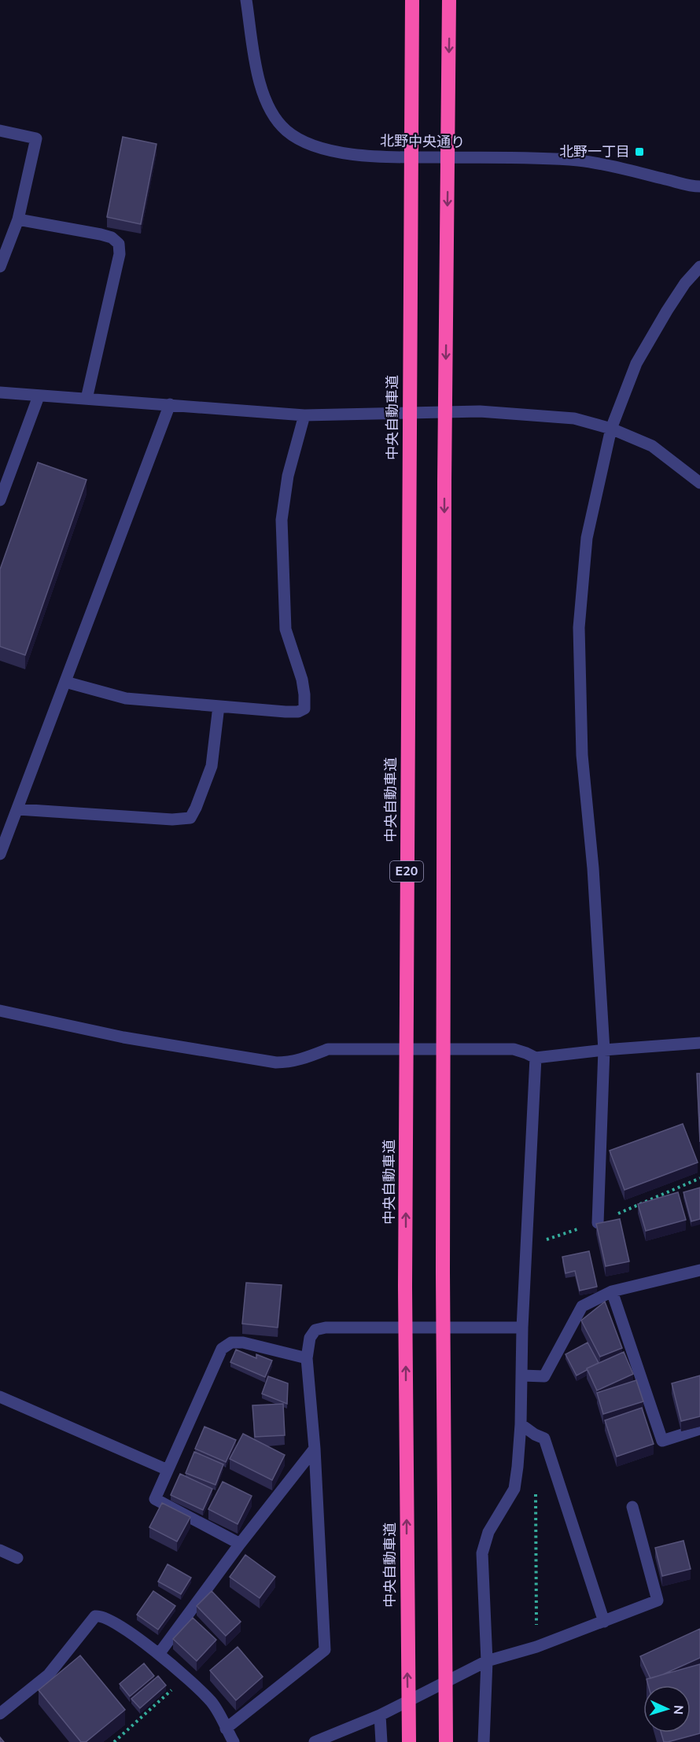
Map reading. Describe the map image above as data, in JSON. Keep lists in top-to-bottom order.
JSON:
{
  "streets": {
    "highway": ["中央自動車道", "E20"],
    "street": ["北野中央通り"]
  },
  "places": {
    "transit": ["北野一丁目"]
  },
  "north": "right"
}
